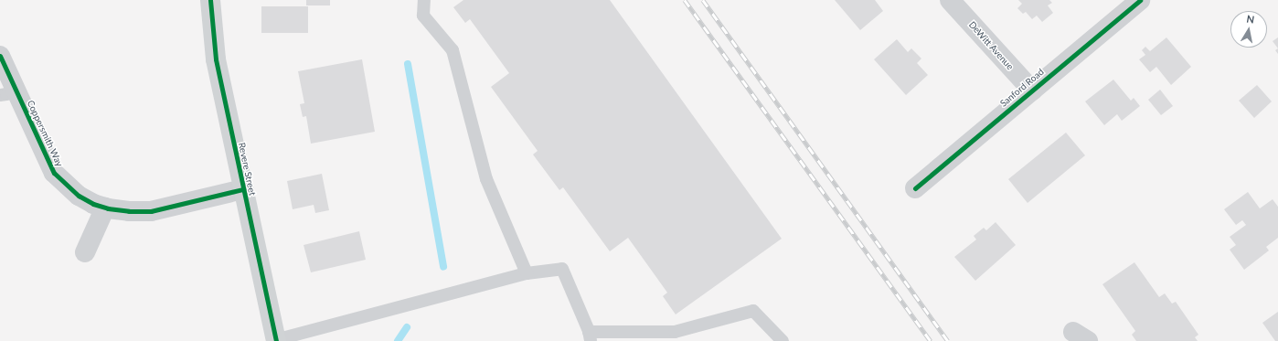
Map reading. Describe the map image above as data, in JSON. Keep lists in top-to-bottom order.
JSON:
{
  "streets": {
    "street": [
      "DeWitt Avenue",
      "Sanford Road",
      "Coppersmith Way",
      "Revere Street"
    ]
  },
  "crossings": [
    ["DeWitt Avenue", "Sanford Road"],
    ["Coppersmith Way", "Revere Street"]
  ],
  "north": "top"
}
